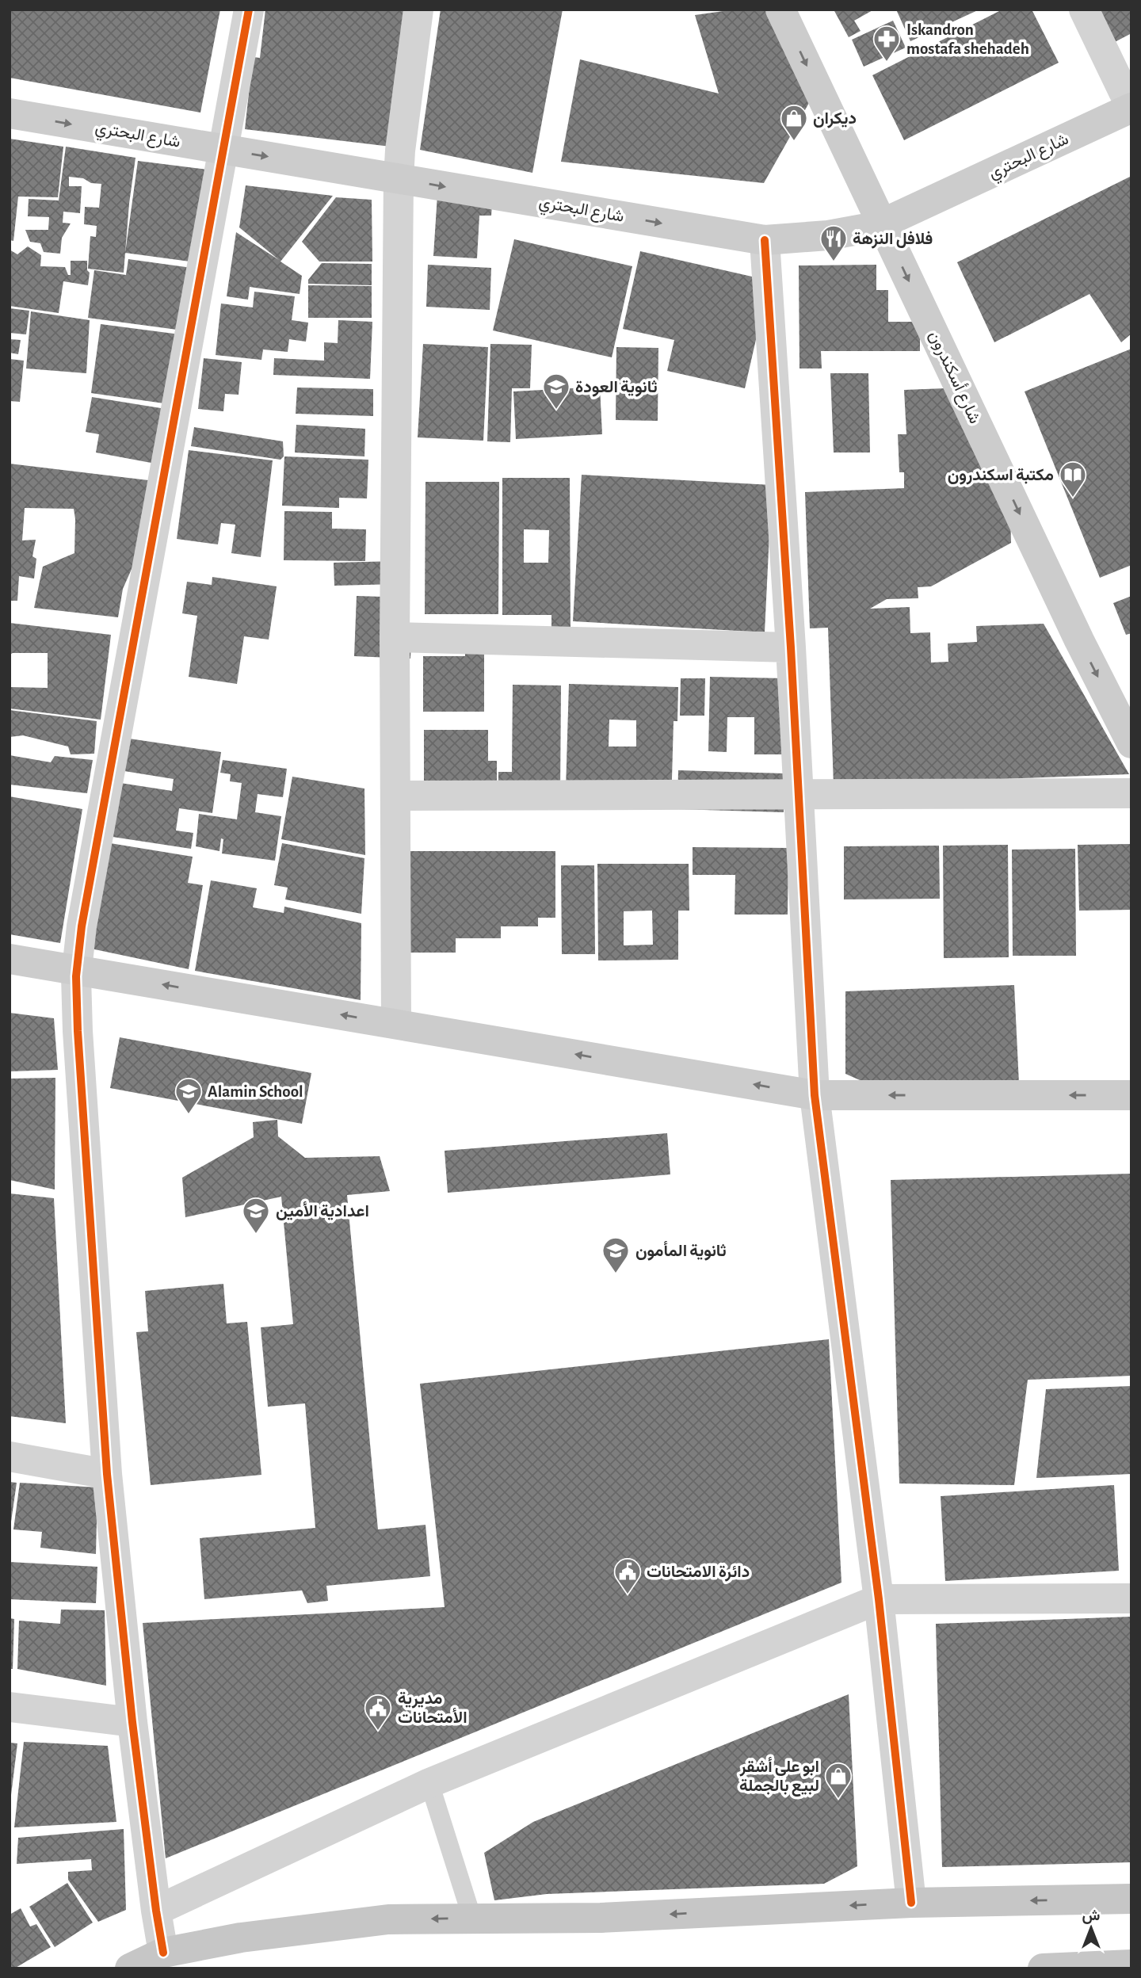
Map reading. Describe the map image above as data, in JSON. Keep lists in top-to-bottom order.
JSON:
{
  "streets": {
    "main road": ["شارع البحتري", "شارع أسكندرون"]
  },
  "crossings": [
    ["شارع البحتري", "شارع أسكندرون"]
  ],
  "one_way": ["شارع البحتري", "شارع أسكندرون"],
  "places": {
    "pharmacy": ["Iskandron mostafa shehadeh"],
    "shop": ["ديكران", "ابو علي أشقر لبيع بالجملة"],
    "restaurant": ["فلافل النزهة"],
    "school or university": [
      "ثانوية العودة",
      "Alamin School",
      "اعدادية الأمين",
      "ثانوية المأمون"
    ],
    "library": ["مكتبة اسكندرون"],
    "public building": ["دائرة الامتحانات", "مديرية الأمتحانات"]
  },
  "north": "top"
}
